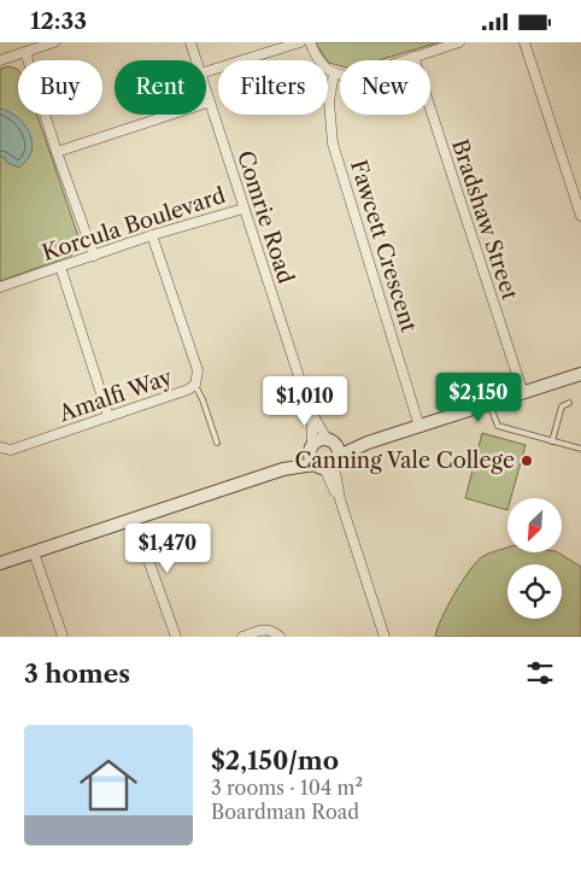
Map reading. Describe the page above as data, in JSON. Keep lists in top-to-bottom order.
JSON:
{
  "streets": {
    "street": [
      "Comrie Road",
      "Bradshaw Street",
      "Korcula Boulevard",
      "Fawcett Crescent",
      "Amalfi Way"
    ]
  },
  "crossings": [
    ["Comrie Road", "Korcula Boulevard"],
    ["Korcula Boulevard", "Amalfi Way"]
  ],
  "places": ["Canning Vale College"],
  "north": "bottom left",
  "page": {
    "status": "12:33",
    "chip": [
      "Buy",
      "Rent",
      "Filters",
      "New"
    ],
    "price": ["$2,150", "$1,010", "$1,470"],
    "heading": "3 homes",
    "list": [
      {
        "name": "$2,150/mo",
        "note": "3 rooms · 104 m² · Boardman Road"
      }
    ]
  }
}
